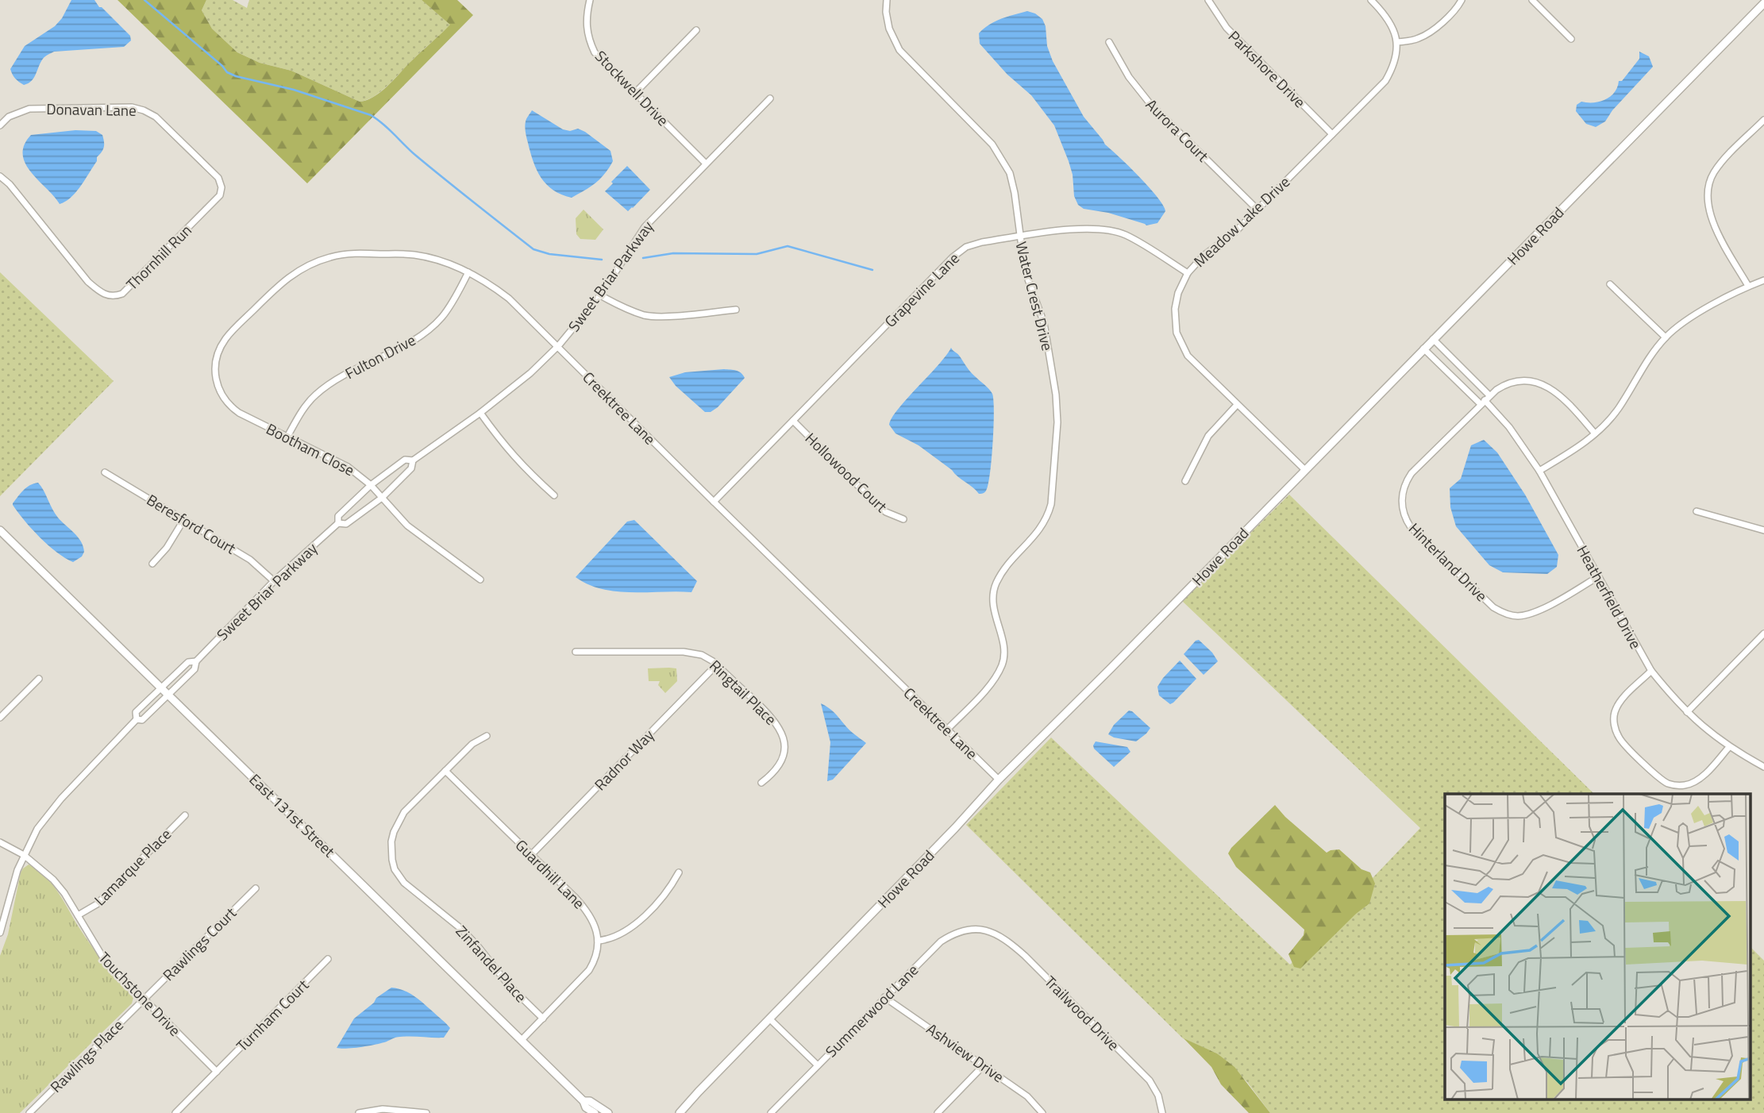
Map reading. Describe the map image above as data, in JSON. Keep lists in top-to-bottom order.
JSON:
{
  "streets": {
    "street": [
      "Parkshore Drive",
      "Stockwell Drive",
      "Donavan Lane",
      "Aurora Court",
      "Meadow Lake Drive",
      "Howe Road",
      "Thornhill Run",
      "Sweet Briar Parkway",
      "Grapevine Lane",
      "Water Crest Drive",
      "Fulton Drive",
      "Creektree Lane",
      "Bootham Close",
      "Hollowood Court",
      "Beresford Court",
      "Hinterland Drive",
      "Heatherfield Drive",
      "Ringtail Place",
      "Radnor Way",
      "East 131st Street",
      "Lamarque Place",
      "Guardhill Lane",
      "Rawlings Court",
      "Zinfandel Place",
      "Touchstone Drive",
      "Summerwood Lane",
      "Trailwood Drive",
      "Turnham Court",
      "Ashview Drive",
      "Rawlings Place"
    ]
  },
  "crossings": [
    ["Parkshore Drive", "Meadow Lake Drive"],
    ["Stockwell Drive", "Sweet Briar Parkway"],
    ["Donavan Lane", "Thornhill Run"],
    ["Aurora Court", "Meadow Lake Drive"],
    ["Meadow Lake Drive", "Howe Road"],
    ["Meadow Lake Drive", "Grapevine Lane"],
    ["Howe Road", "Creektree Lane"],
    ["Howe Road", "Heatherfield Drive"],
    ["Sweet Briar Parkway", "Creektree Lane"],
    ["Sweet Briar Parkway", "Bootham Close"],
    ["Sweet Briar Parkway", "Beresford Court"],
    ["Sweet Briar Parkway", "East 131st Street"],
    ["Sweet Briar Parkway", "Touchstone Drive"],
    ["Grapevine Lane", "Water Crest Drive"],
    ["Grapevine Lane", "Creektree Lane"],
    ["Grapevine Lane", "Hollowood Court"],
    ["Water Crest Drive", "Creektree Lane"],
    ["Fulton Drive", "Creektree Lane"],
    ["Fulton Drive", "Bootham Close"],
    ["Creektree Lane", "Bootham Close"],
    ["Hinterland Drive", "Heatherfield Drive"],
    ["Ringtail Place", "Radnor Way"],
    ["Radnor Way", "Guardhill Lane"],
    ["Lamarque Place", "Touchstone Drive"],
    ["Guardhill Lane", "Zinfandel Place"],
    ["Rawlings Court", "Touchstone Drive"],
    ["Rawlings Court", "Rawlings Place"],
    ["Touchstone Drive", "Turnham Court"],
    ["Touchstone Drive", "Rawlings Place"],
    ["Summerwood Lane", "Trailwood Drive"],
    ["Summerwood Lane", "Ashview Drive"]
  ]
}
